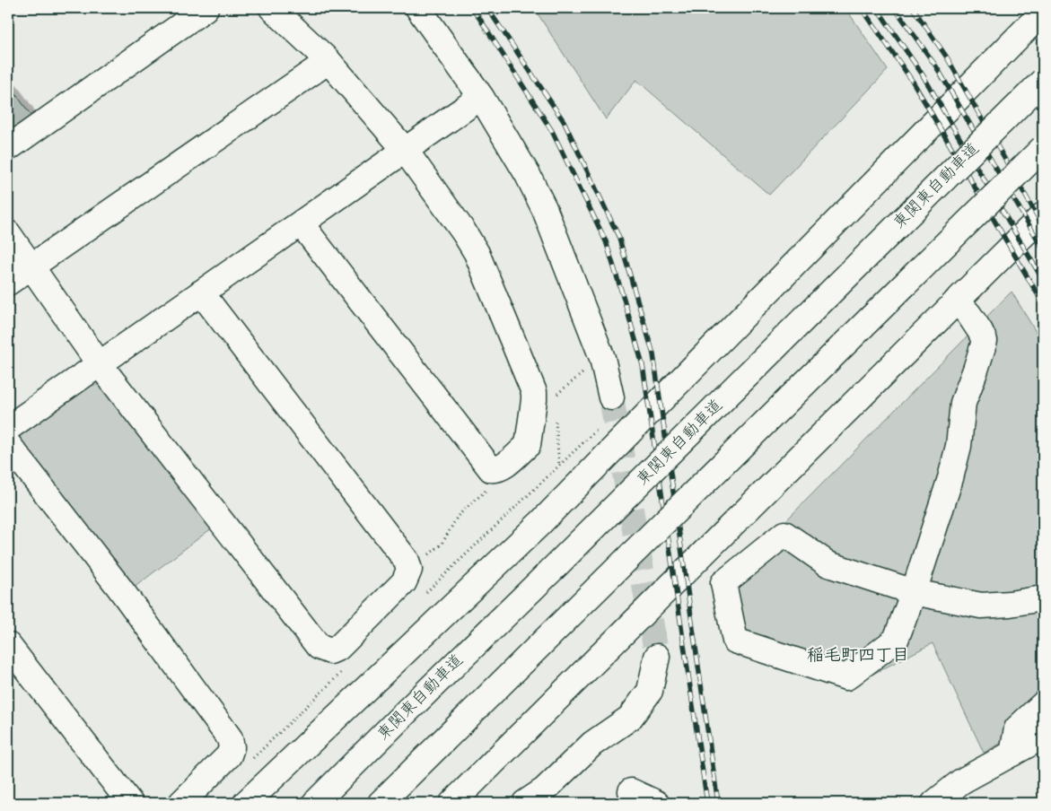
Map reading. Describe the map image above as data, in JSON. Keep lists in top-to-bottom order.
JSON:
{
  "streets": {
    "main road": ["東関東自動車道"]
  },
  "districts": ["稲毛町四丁目"]
}
